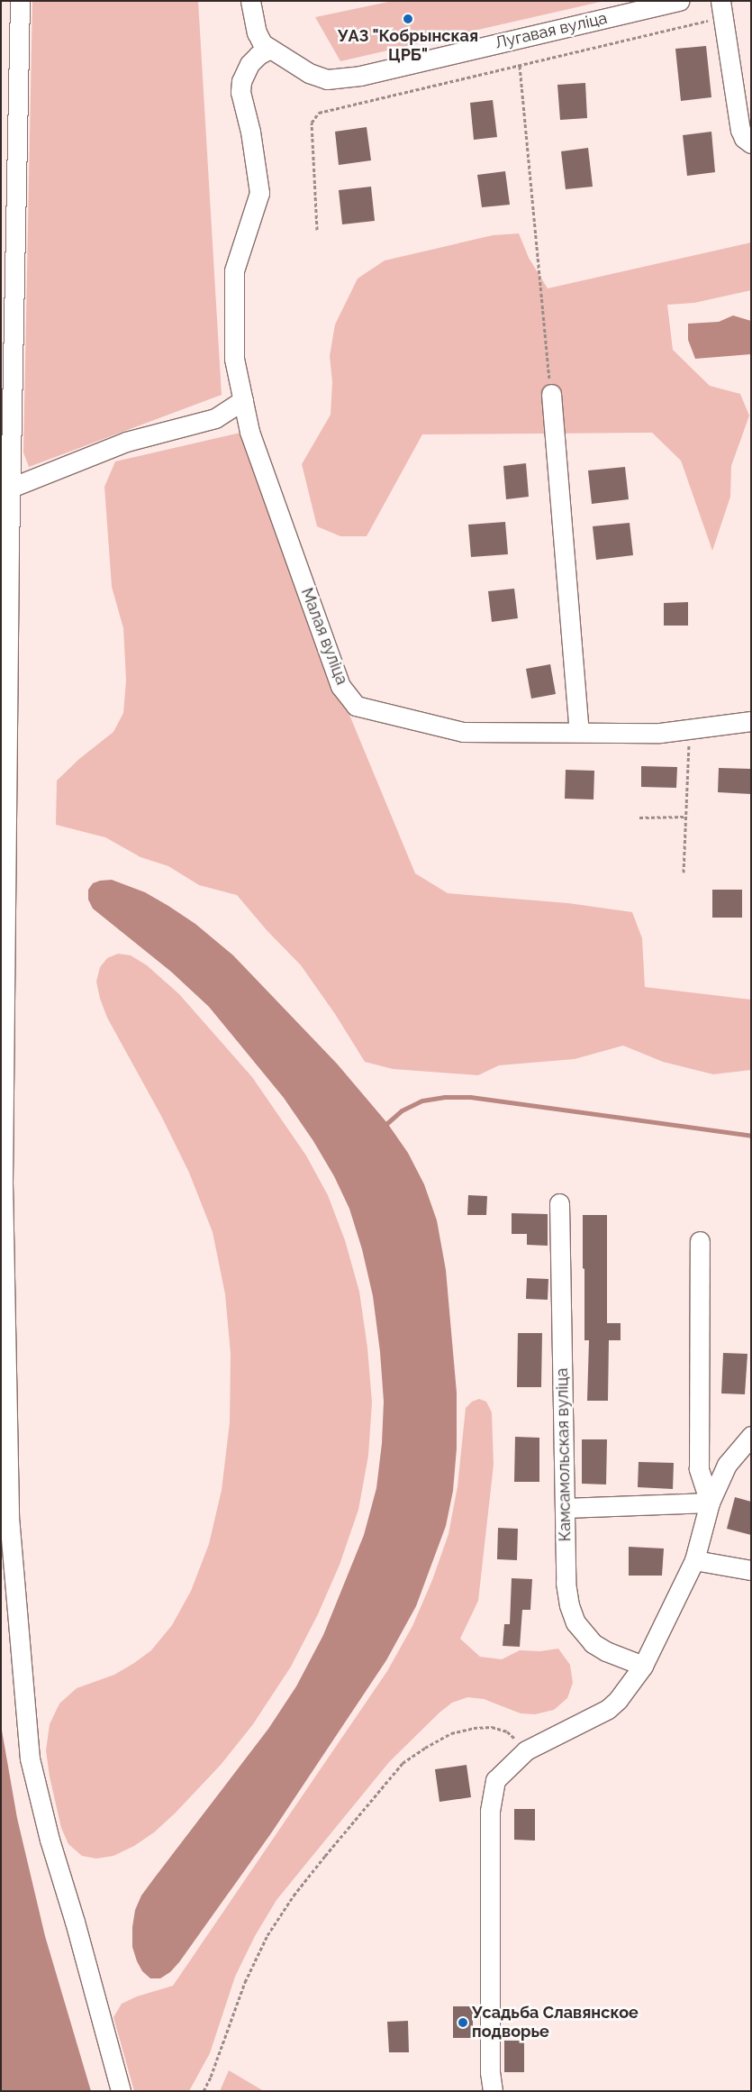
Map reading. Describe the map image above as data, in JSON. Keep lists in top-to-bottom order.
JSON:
{
  "streets": {
    "street": ["Лугавая вуліца", "Малая вуліца", "Камсамольская вуліца"]
  },
  "crossings": [
    ["Лугавая вуліца", "Малая вуліца"]
  ],
  "places": ["УАЗ \"Кобрынская ЦРБ\"", "Усадьба Славянское подворье"]
}
